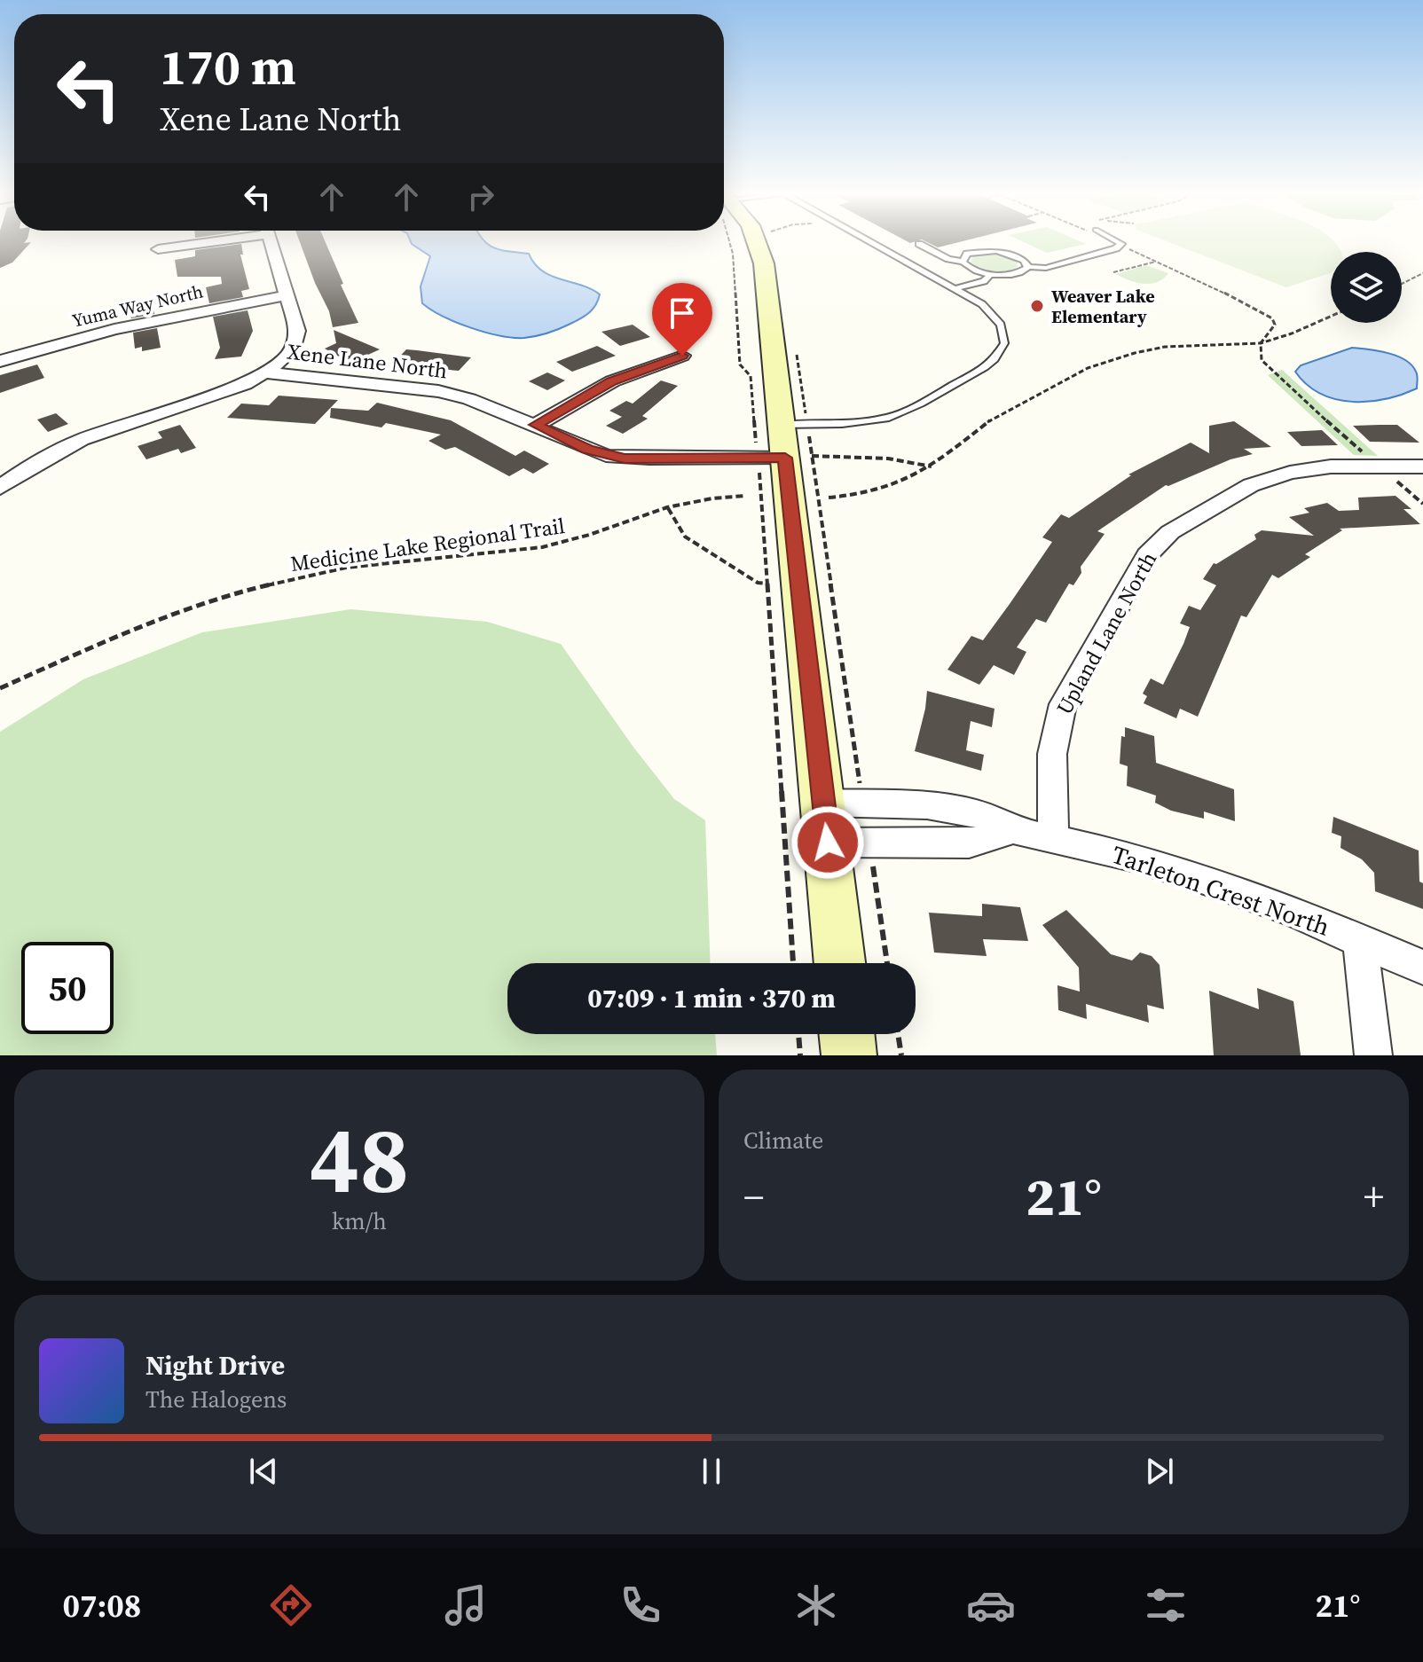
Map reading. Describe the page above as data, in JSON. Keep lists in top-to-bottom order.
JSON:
{
  "streets": {
    "street": [
      "Yuma Way North",
      "Xene Lane North",
      "Upland Lane North",
      "Tarleton Crest North"
    ],
    "path": ["Medicine Lake Regional Trail"]
  },
  "crossings": [
    ["Upland Lane North", "Tarleton Crest North"]
  ],
  "places": ["Weaver Lake Elementary"],
  "page": {
    "turn": ["170 m", "Xene Lane North"],
    "limit": "50",
    "trip": "07:09 · 1 min · 370 m",
    "tile": [
      ["48", "km/h"],
      "Climate"
    ],
    "heat": ["−", "21°", "+"],
    "song": ["Night Drive", "The Halogens"],
    "tabs": ["07:08", "21°"]
  }
}
